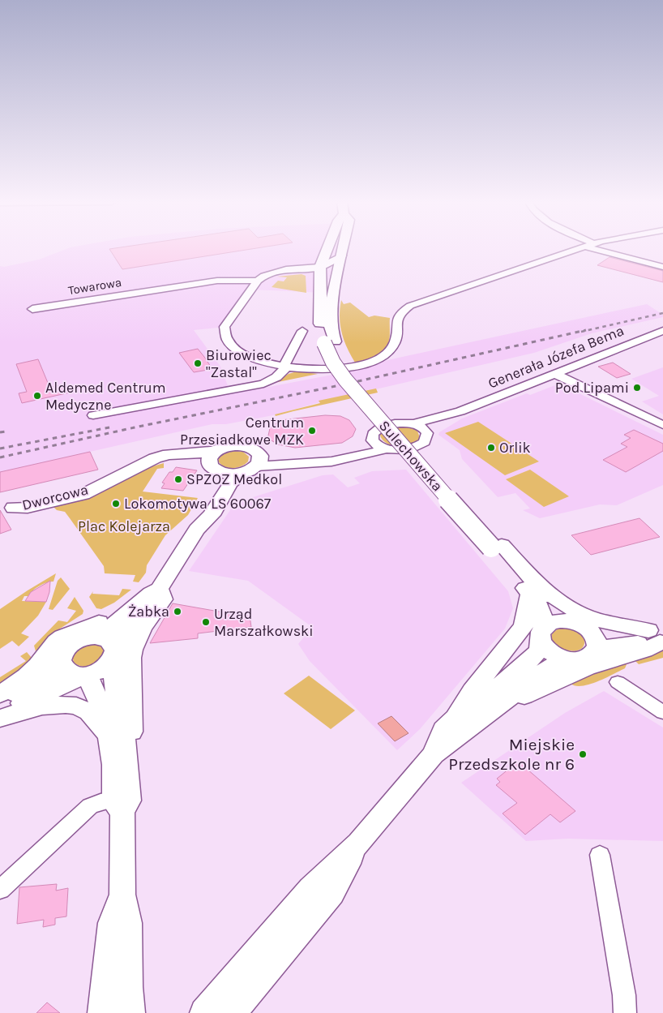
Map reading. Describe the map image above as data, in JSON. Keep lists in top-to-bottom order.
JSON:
{
  "streets": {
    "street": [
      "Towarowa",
      "Generała Józefa Bema",
      "Sulechowska",
      "Dworcowa"
    ]
  },
  "parks": ["Plac Kolejarza"],
  "places": [
    "Biurowiec \"Zastal\"",
    "Pod Lipami",
    "Aldemed Centrum Medyczne",
    "Centrum Przesiadkowe MZK",
    "Orlik",
    "SPZOZ Medkol",
    "Lokomotywa LS 60067",
    "Żabka",
    "Urząd Marszałkowski",
    "Miejskie Przedszkole nr 6"
  ]
}
